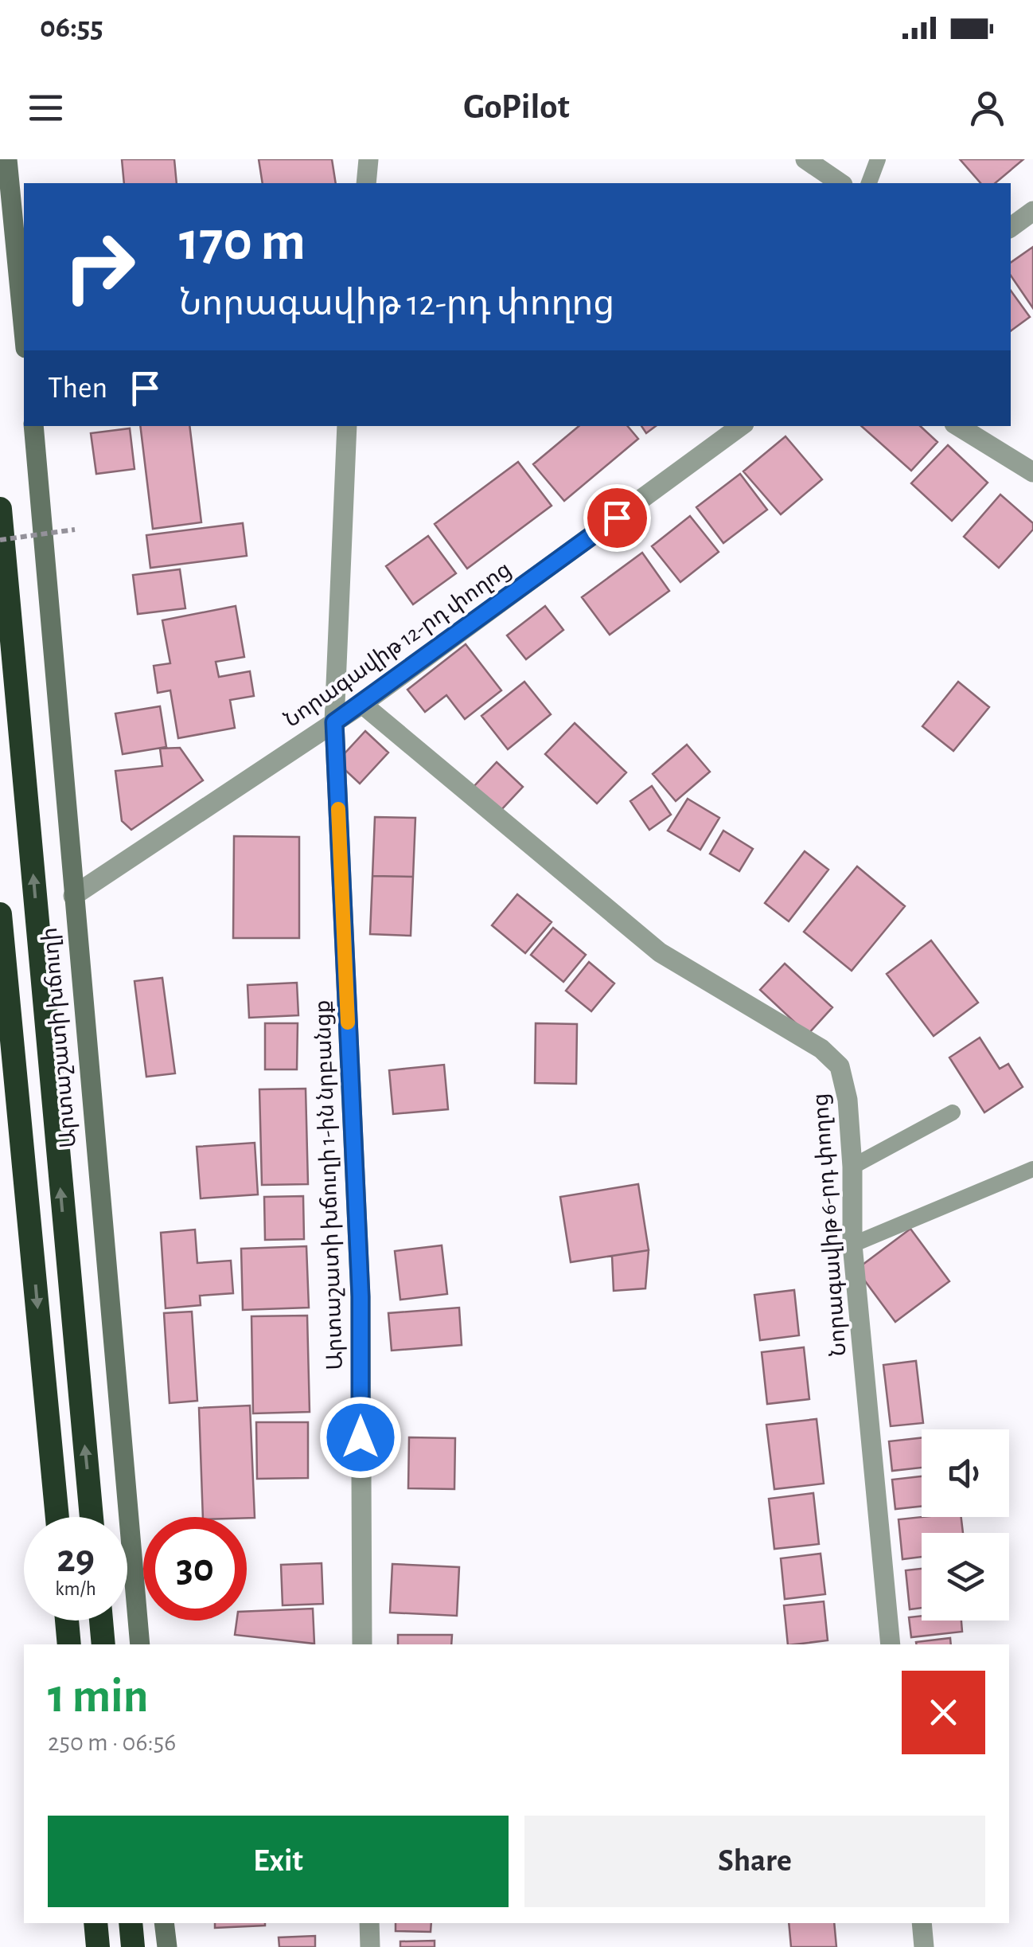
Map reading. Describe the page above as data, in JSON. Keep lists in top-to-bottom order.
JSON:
{
  "streets": {
    "highway": ["Արտաշատի խճուղի"],
    "street": ["Նորագավիթ 12-րդ փողոց", "Արտաշատի խճուղի 1-ին նրբանցք", "Նորագավիթ 6-րդ փողոց"]
  },
  "crossings": [
    ["Նորագավիթ 12-րդ փողոց", "Արտաշատի խճուղի"],
    ["Նորագավիթ 12-րդ փողոց", "Արտաշատի խճուղի 1-ին նրբանցք"],
    ["Նորագավիթ 12-րդ փողոց", "Նորագավիթ 6-րդ փողոց"]
  ],
  "page": {
    "status": "06:55",
    "header": "GoPilot",
    "turn": ["170 m", "Նորագավիթ 12-րդ փողոց"],
    "then": "Then",
    "speed": "29 km/h",
    "limit": "30",
    "heading": ["1 min", "250 m · 06:56"],
    "buttons": ["Exit", "Share"]
  }
}
